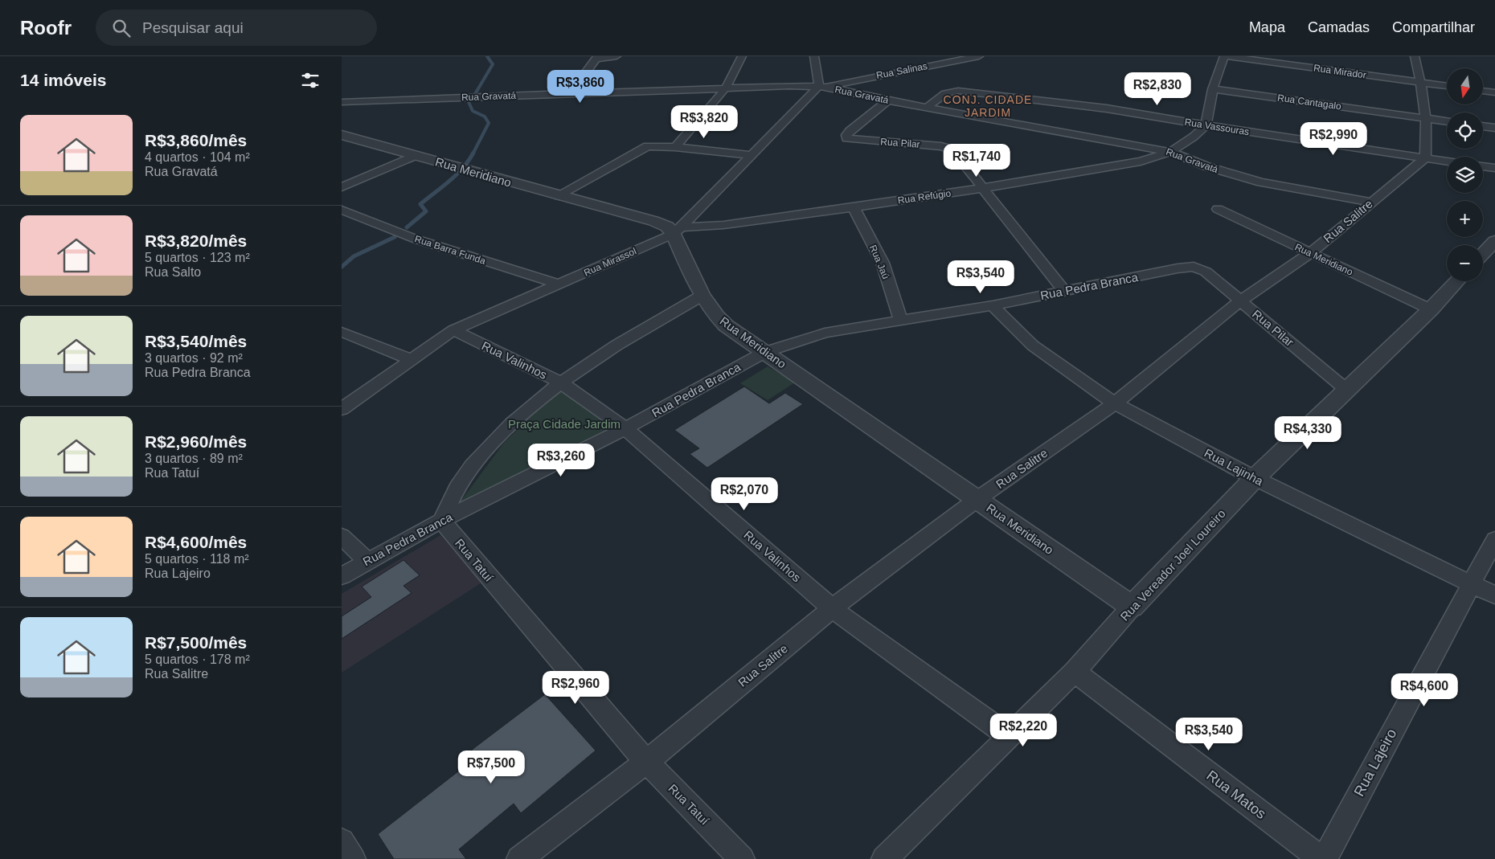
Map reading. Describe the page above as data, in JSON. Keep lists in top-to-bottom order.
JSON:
{
  "streets": {
    "street": [
      "Rua Salinas",
      "Rua Mirador",
      "Rua Gravatá",
      "Rua Cantagalo",
      "Rua Vassouras",
      "Rua Pilar",
      "Rua Meridiano",
      "Rua Refúgio",
      "Rua Salitre",
      "Rua Barra Funda",
      "Rua Mirassol",
      "Rua Jaú",
      "Rua Pedra Branca",
      "Rua Valinhos",
      "Rua Lajinha",
      "Rua Tatuí",
      "Rua Vereador Joel Loureiro",
      "Rua Lajeiro",
      "Rua Matos"
    ]
  },
  "crossings": [
    ["Rua Salinas", "Rua Gravatá"],
    ["Rua Salinas", "Rua Mirassol"],
    ["Rua Gravatá", "Rua Vassouras"],
    ["Rua Gravatá", "Rua Pilar"],
    ["Rua Gravatá", "Rua Refúgio"],
    ["Rua Gravatá", "Rua Salitre"],
    ["Rua Gravatá", "Rua Mirassol"],
    ["Rua Vassouras", "Rua Refúgio"],
    ["Rua Vassouras", "Rua Salitre"],
    ["Rua Pilar", "Rua Refúgio"],
    ["Rua Pilar", "Rua Salitre"],
    ["Rua Pilar", "Rua Pedra Branca"],
    ["Rua Pilar", "Rua Vereador Joel Loureiro"],
    ["Rua Meridiano", "Rua Refúgio"],
    ["Rua Meridiano", "Rua Salitre"],
    ["Rua Meridiano", "Rua Mirassol"],
    ["Rua Meridiano", "Rua Pedra Branca"],
    ["Rua Meridiano", "Rua Vereador Joel Loureiro"],
    ["Rua Refúgio", "Rua Mirassol"],
    ["Rua Refúgio", "Rua Jaú"],
    ["Rua Salitre", "Rua Valinhos"],
    ["Rua Salitre", "Rua Lajinha"],
    ["Rua Salitre", "Rua Tatuí"],
    ["Rua Barra Funda", "Rua Mirassol"],
    ["Rua Mirassol", "Rua Valinhos"],
    ["Rua Jaú", "Rua Pedra Branca"],
    ["Rua Pedra Branca", "Rua Valinhos"],
    ["Rua Pedra Branca", "Rua Lajinha"],
    ["Rua Pedra Branca", "Rua Tatuí"],
    ["Rua Valinhos", "Rua Vereador Joel Loureiro"],
    ["Rua Lajinha", "Rua Vereador Joel Loureiro"],
    ["Rua Lajinha", "Rua Lajeiro"],
    ["Rua Vereador Joel Loureiro", "Rua Matos"],
    ["Rua Lajeiro", "Rua Matos"]
  ],
  "districts": ["CONJ. CIDADE JARDIM"],
  "parks": ["Praça Cidade Jardim"],
  "north": "bottom",
  "page": {
    "header": "Roofr",
    "search": "Pesquisar aqui",
    "nav": ["Mapa", "Camadas", "Compartilhar"],
    "heading": "14 imóveis",
    "map_buttons": ["+", "−"],
    "price": [
      "R$3,860",
      "R$2,830",
      "R$3,820",
      "R$2,990",
      "R$1,740",
      "R$3,540",
      "R$4,330",
      "R$3,260",
      "R$2,070",
      "R$2,960",
      "R$4,600",
      "R$2,220",
      "R$3,540",
      "R$7,500"
    ],
    "list": [
      {
        "name": "R$3,860/mês",
        "note": "4 quartos · 104 m² · Rua Gravatá"
      },
      {
        "name": "R$3,820/mês",
        "note": "5 quartos · 123 m² · Rua Salto"
      },
      {
        "name": "R$3,540/mês",
        "note": "3 quartos · 92 m² · Rua Pedra Branca"
      },
      {
        "name": "R$2,960/mês",
        "note": "3 quartos · 89 m² · Rua Tatuí"
      },
      {
        "name": "R$4,600/mês",
        "note": "5 quartos · 118 m² · Rua Lajeiro"
      },
      {
        "name": "R$7,500/mês",
        "note": "5 quartos · 178 m² · Rua Salitre"
      }
    ]
  }
}
